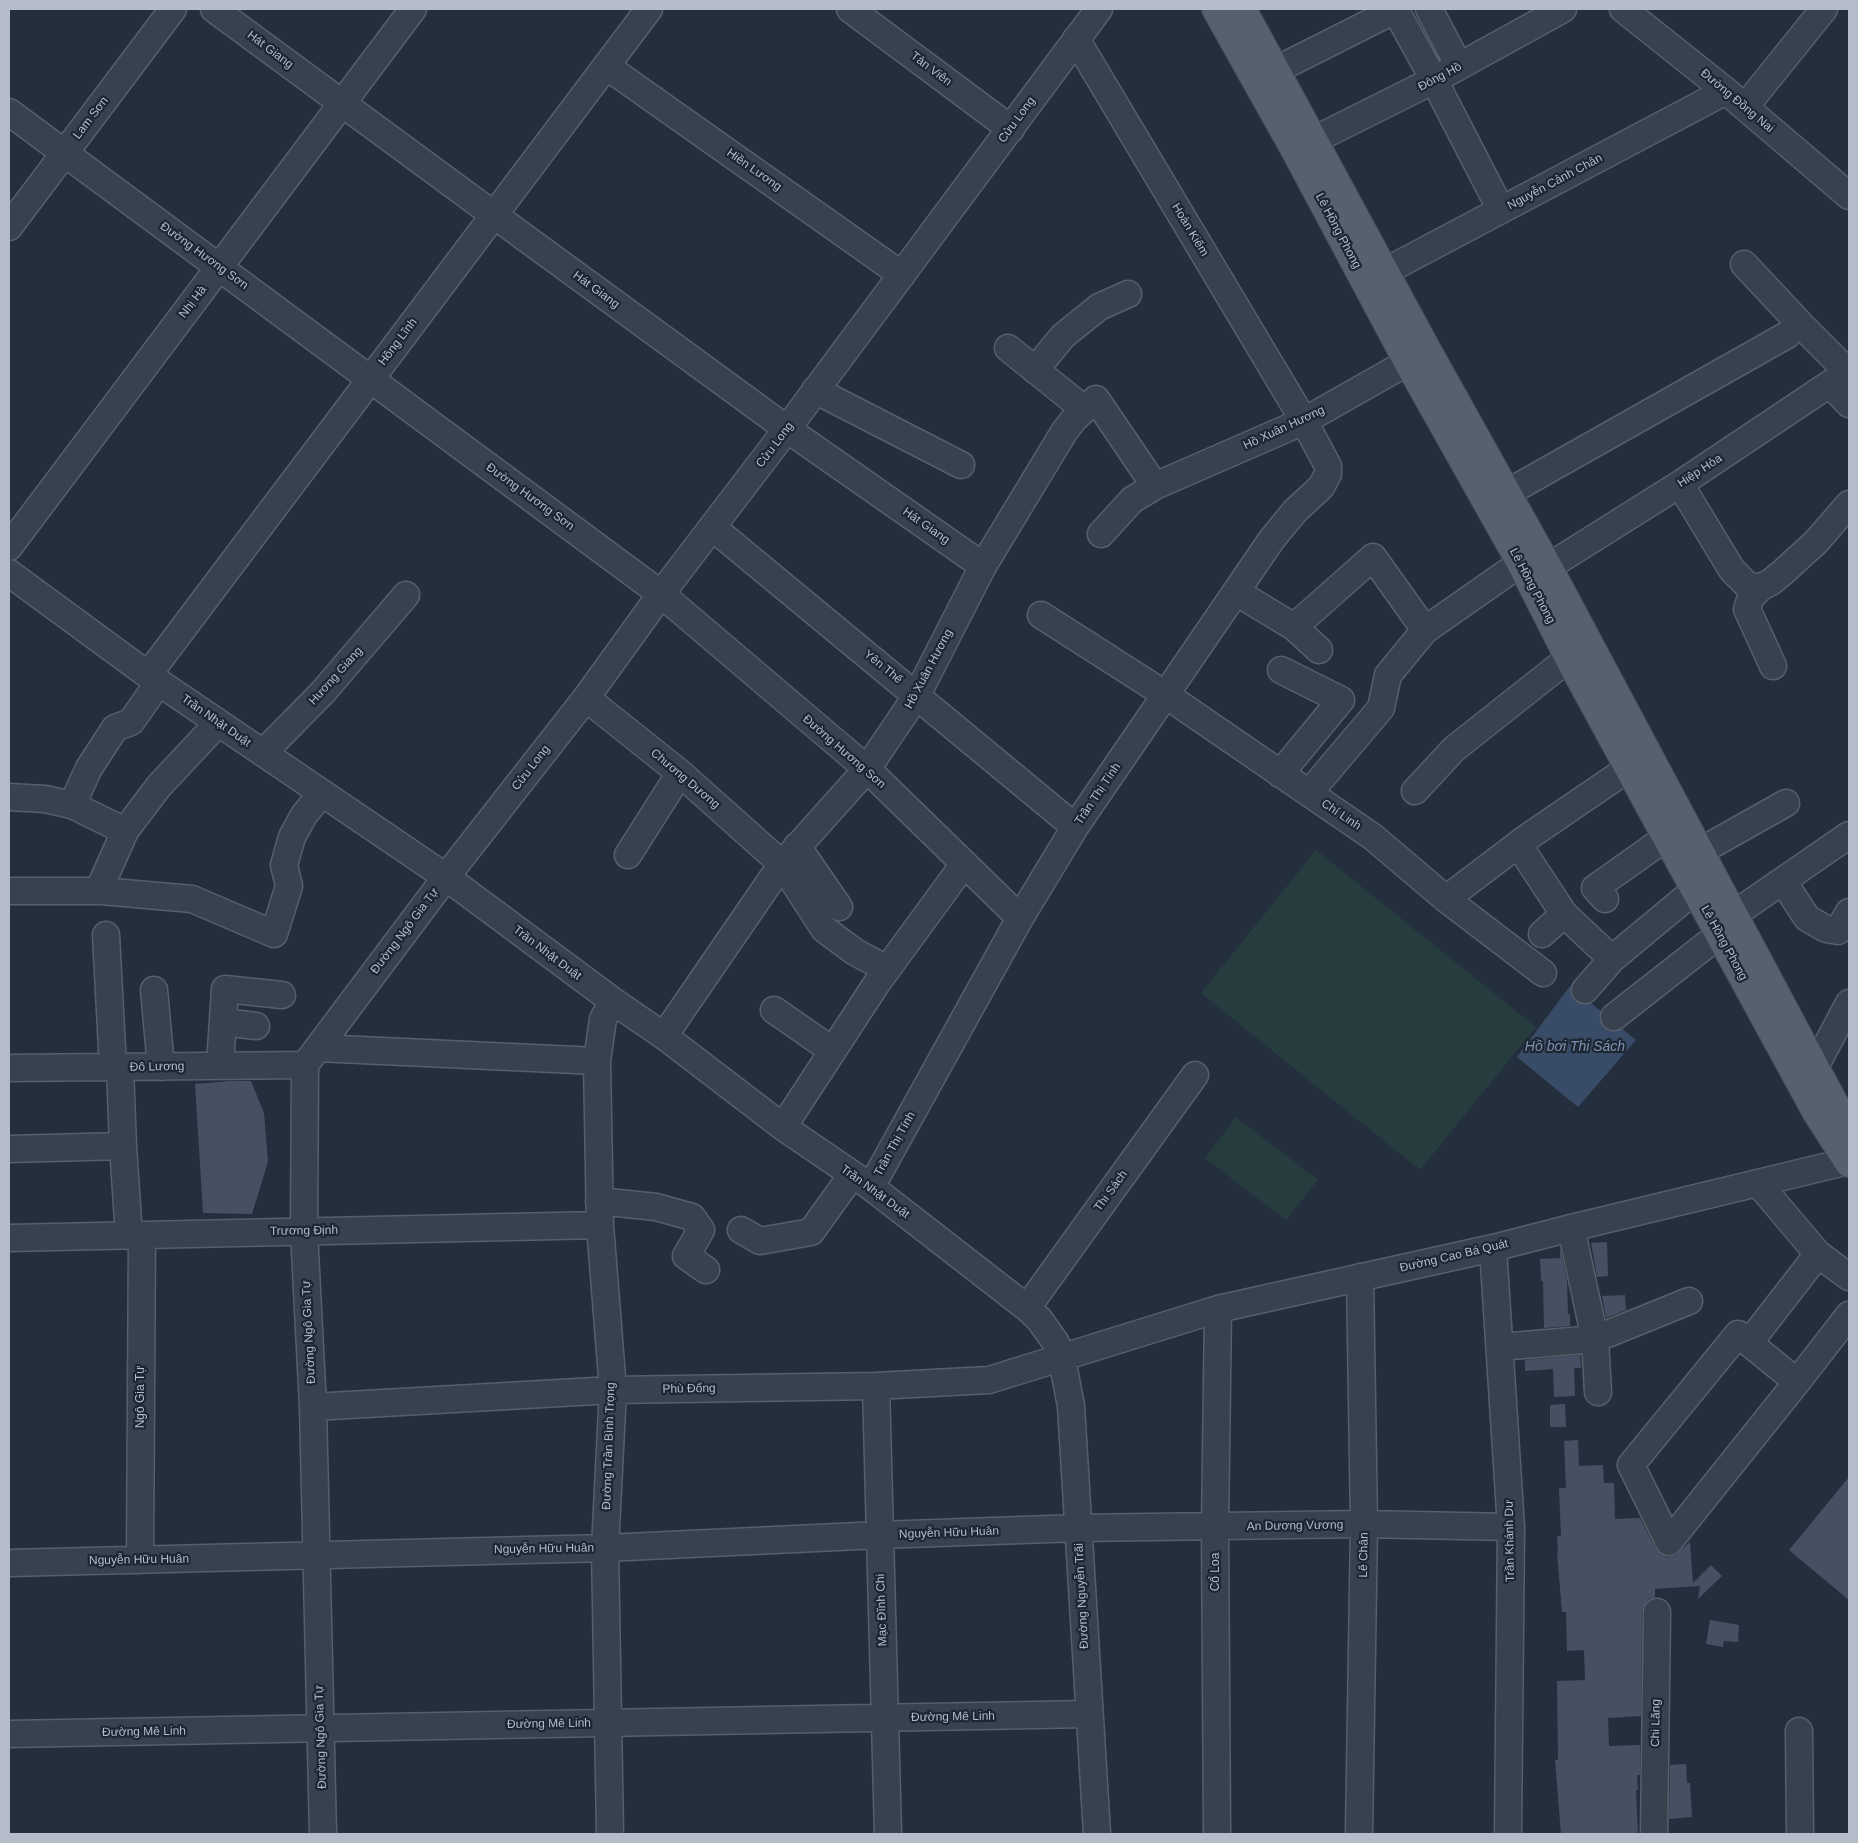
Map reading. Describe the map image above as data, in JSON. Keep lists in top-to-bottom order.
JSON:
{
  "streets": {
    "main road": ["Lê Hồng Phong"],
    "street": [
      "Hát Giang",
      "Tản Viên",
      "Đông Hồ",
      "Đường Đồng Nai",
      "Lam Sơn",
      "Cửu Long",
      "Hiền Lương",
      "Nguyễn Cảnh Chân",
      "Hoàn Kiếm",
      "Đường Hương Sơn",
      "Nhị Hà",
      "Hồng Lĩnh",
      "Hồ Xuân Hương",
      "Hiệp Hòa",
      "Yên Thế",
      "Hương Giang",
      "Trần Nhật Duật",
      "Chương Dương",
      "Trần Thị Tính",
      "Chí Linh",
      "Đường Ngô Gia Tự",
      "Đô Lương",
      "Thi Sách",
      "Trương Định",
      "Đường Cao Bá Quát",
      "Phù Đổng",
      "Ngô Gia Tự",
      "Đường Trần Bình Trọng",
      "An Dương Vương",
      "Nguyễn Hữu Huân",
      "Trần Khánh Dư",
      "Lê Chân",
      "Cổ Loa",
      "Đường Nguyễn Trãi",
      "Mạc Đĩnh Chi",
      "Đường Mê Linh",
      "Chi Lăng"
    ]
  },
  "crossings": [
    ["Hát Giang", "Cửu Long"],
    ["Hát Giang", "Nhị Hà"],
    ["Hát Giang", "Hồng Lĩnh"],
    ["Hát Giang", "Hồ Xuân Hương"],
    ["Tản Viên", "Cửu Long"],
    ["Đông Hồ", "Lê Hồng Phong"],
    ["Đường Đồng Nai", "Nguyễn Cảnh Chân"],
    ["Lam Sơn", "Đường Hương Sơn"],
    ["Cửu Long", "Hiền Lương"],
    ["Cửu Long", "Hoàn Kiếm"],
    ["Cửu Long", "Đường Hương Sơn"],
    ["Cửu Long", "Yên Thế"],
    ["Cửu Long", "Trần Nhật Duật"],
    ["Cửu Long", "Chương Dương"],
    ["Cửu Long", "Đường Ngô Gia Tự"],
    ["Hiền Lương", "Hồng Lĩnh"],
    ["Nguyễn Cảnh Chân", "Lê Hồng Phong"],
    ["Hoàn Kiếm", "Hồ Xuân Hương"],
    ["Hoàn Kiếm", "Trần Thị Tính"],
    ["Lê Hồng Phong", "Hồ Xuân Hương"],
    ["Lê Hồng Phong", "Hiệp Hòa"],
    ["Lê Hồng Phong", "Đường Cao Bá Quát"],
    ["Đường Hương Sơn", "Nhị Hà"],
    ["Đường Hương Sơn", "Hồng Lĩnh"],
    ["Đường Hương Sơn", "Hồ Xuân Hương"],
    ["Đường Hương Sơn", "Trần Thị Tính"],
    ["Hồng Lĩnh", "Trần Nhật Duật"],
    ["Hồ Xuân Hương", "Yên Thế"],
    ["Hồ Xuân Hương", "Trần Nhật Duật"],
    ["Hồ Xuân Hương", "Chương Dương"],
    ["Hồ Xuân Hương", "Trần Thị Tính"],
    ["Yên Thế", "Trần Thị Tính"],
    ["Hương Giang", "Trần Nhật Duật"],
    ["Trần Nhật Duật", "Trần Thị Tính"],
    ["Trần Nhật Duật", "Đường Ngô Gia Tự"],
    ["Trần Nhật Duật", "Thi Sách"],
    ["Trần Nhật Duật", "Đường Cao Bá Quát"],
    ["Trần Nhật Duật", "Phù Đổng"],
    ["Trần Nhật Duật", "Đường Trần Bình Trọng"],
    ["Trần Nhật Duật", "Đường Nguyễn Trãi"],
    ["Trần Thị Tính", "Chí Linh"],
    ["Đường Ngô Gia Tự", "Đô Lương"],
    ["Đường Ngô Gia Tự", "Trương Định"],
    ["Đường Ngô Gia Tự", "Phù Đổng"],
    ["Đường Ngô Gia Tự", "Nguyễn Hữu Huân"],
    ["Đường Ngô Gia Tự", "Đường Mê Linh"],
    ["Đô Lương", "Ngô Gia Tự"],
    ["Đô Lương", "Đường Trần Bình Trọng"],
    ["Trương Định", "Ngô Gia Tự"],
    ["Trương Định", "Đường Trần Bình Trọng"],
    ["Đường Cao Bá Quát", "Phù Đổng"],
    ["Đường Cao Bá Quát", "Trần Khánh Dư"],
    ["Đường Cao Bá Quát", "Lê Chân"],
    ["Đường Cao Bá Quát", "Cổ Loa"],
    ["Đường Cao Bá Quát", "Đường Nguyễn Trãi"],
    ["Phù Đổng", "Đường Trần Bình Trọng"],
    ["Phù Đổng", "Đường Nguyễn Trãi"],
    ["Phù Đổng", "Mạc Đĩnh Chi"],
    ["Ngô Gia Tự", "Nguyễn Hữu Huân"],
    ["Đường Trần Bình Trọng", "Nguyễn Hữu Huân"],
    ["Đường Trần Bình Trọng", "Đường Mê Linh"],
    ["An Dương Vương", "Nguyễn Hữu Huân"],
    ["An Dương Vương", "Trần Khánh Dư"],
    ["An Dương Vương", "Lê Chân"],
    ["An Dương Vương", "Cổ Loa"],
    ["An Dương Vương", "Đường Nguyễn Trãi"],
    ["Nguyễn Hữu Huân", "Đường Nguyễn Trãi"],
    ["Nguyễn Hữu Huân", "Mạc Đĩnh Chi"],
    ["Đường Nguyễn Trãi", "Đường Mê Linh"],
    ["Mạc Đĩnh Chi", "Đường Mê Linh"]
  ],
  "water": ["Hồ bơi Thi Sách"]
}
